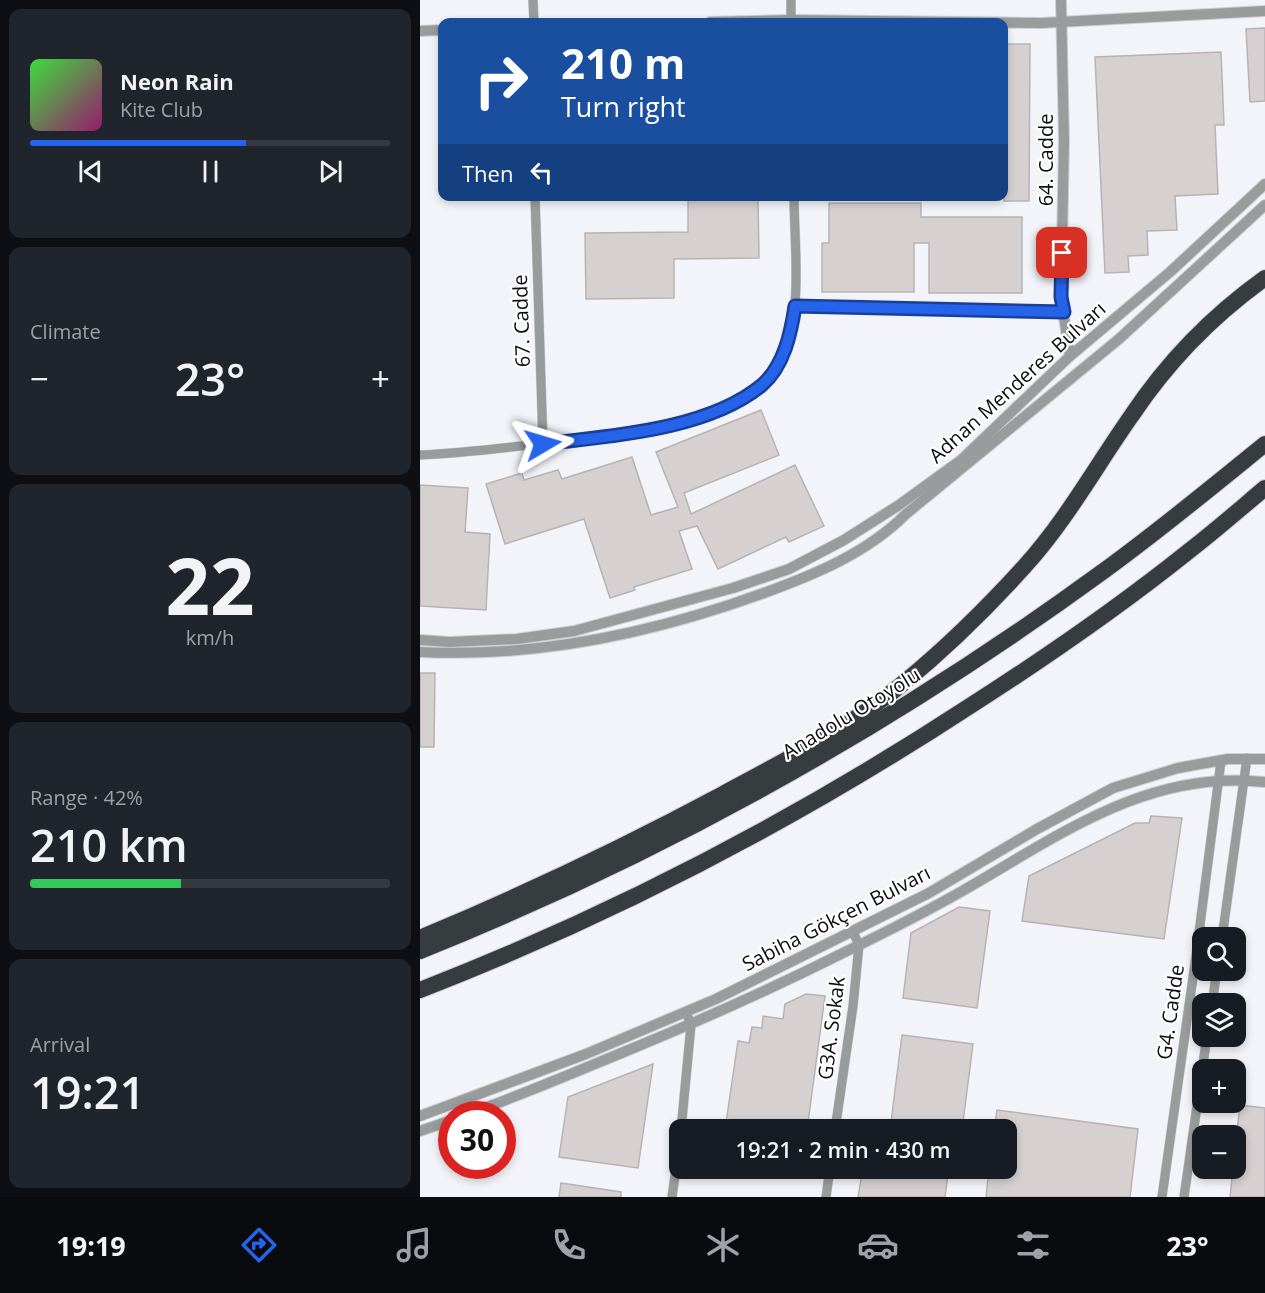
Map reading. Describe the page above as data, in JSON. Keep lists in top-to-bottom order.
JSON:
{
  "streets": {
    "highway": ["Anadolu Otoyolu"],
    "street": [
      "64. Cadde",
      "67. Cadde",
      "Adnan Menderes Bulvarı",
      "Sabiha Gökçen Bulvarı",
      "G4. Cadde",
      "G3A. Sokak"
    ]
  },
  "crossings": [
    ["64. Cadde", "Adnan Menderes Bulvarı"],
    ["Sabiha Gökçen Bulvarı", "G4. Cadde"],
    ["Sabiha Gökçen Bulvarı", "G3A. Sokak"]
  ],
  "page": {
    "turn": ["210 m", "Turn right"],
    "song": ["Neon Rain", "Kite Club"],
    "then": "Then",
    "tile": [
      "Climate",
      ["22", "km/h"],
      ["Range · 42%", "210 km"],
      ["Arrival", "19:21"]
    ],
    "heat": ["−", "23°", "+"],
    "map_buttons": ["+", "−"],
    "limit": "30",
    "trip": "19:21 · 2 min · 430 m",
    "tabs": ["19:19", "23°"]
  }
}
